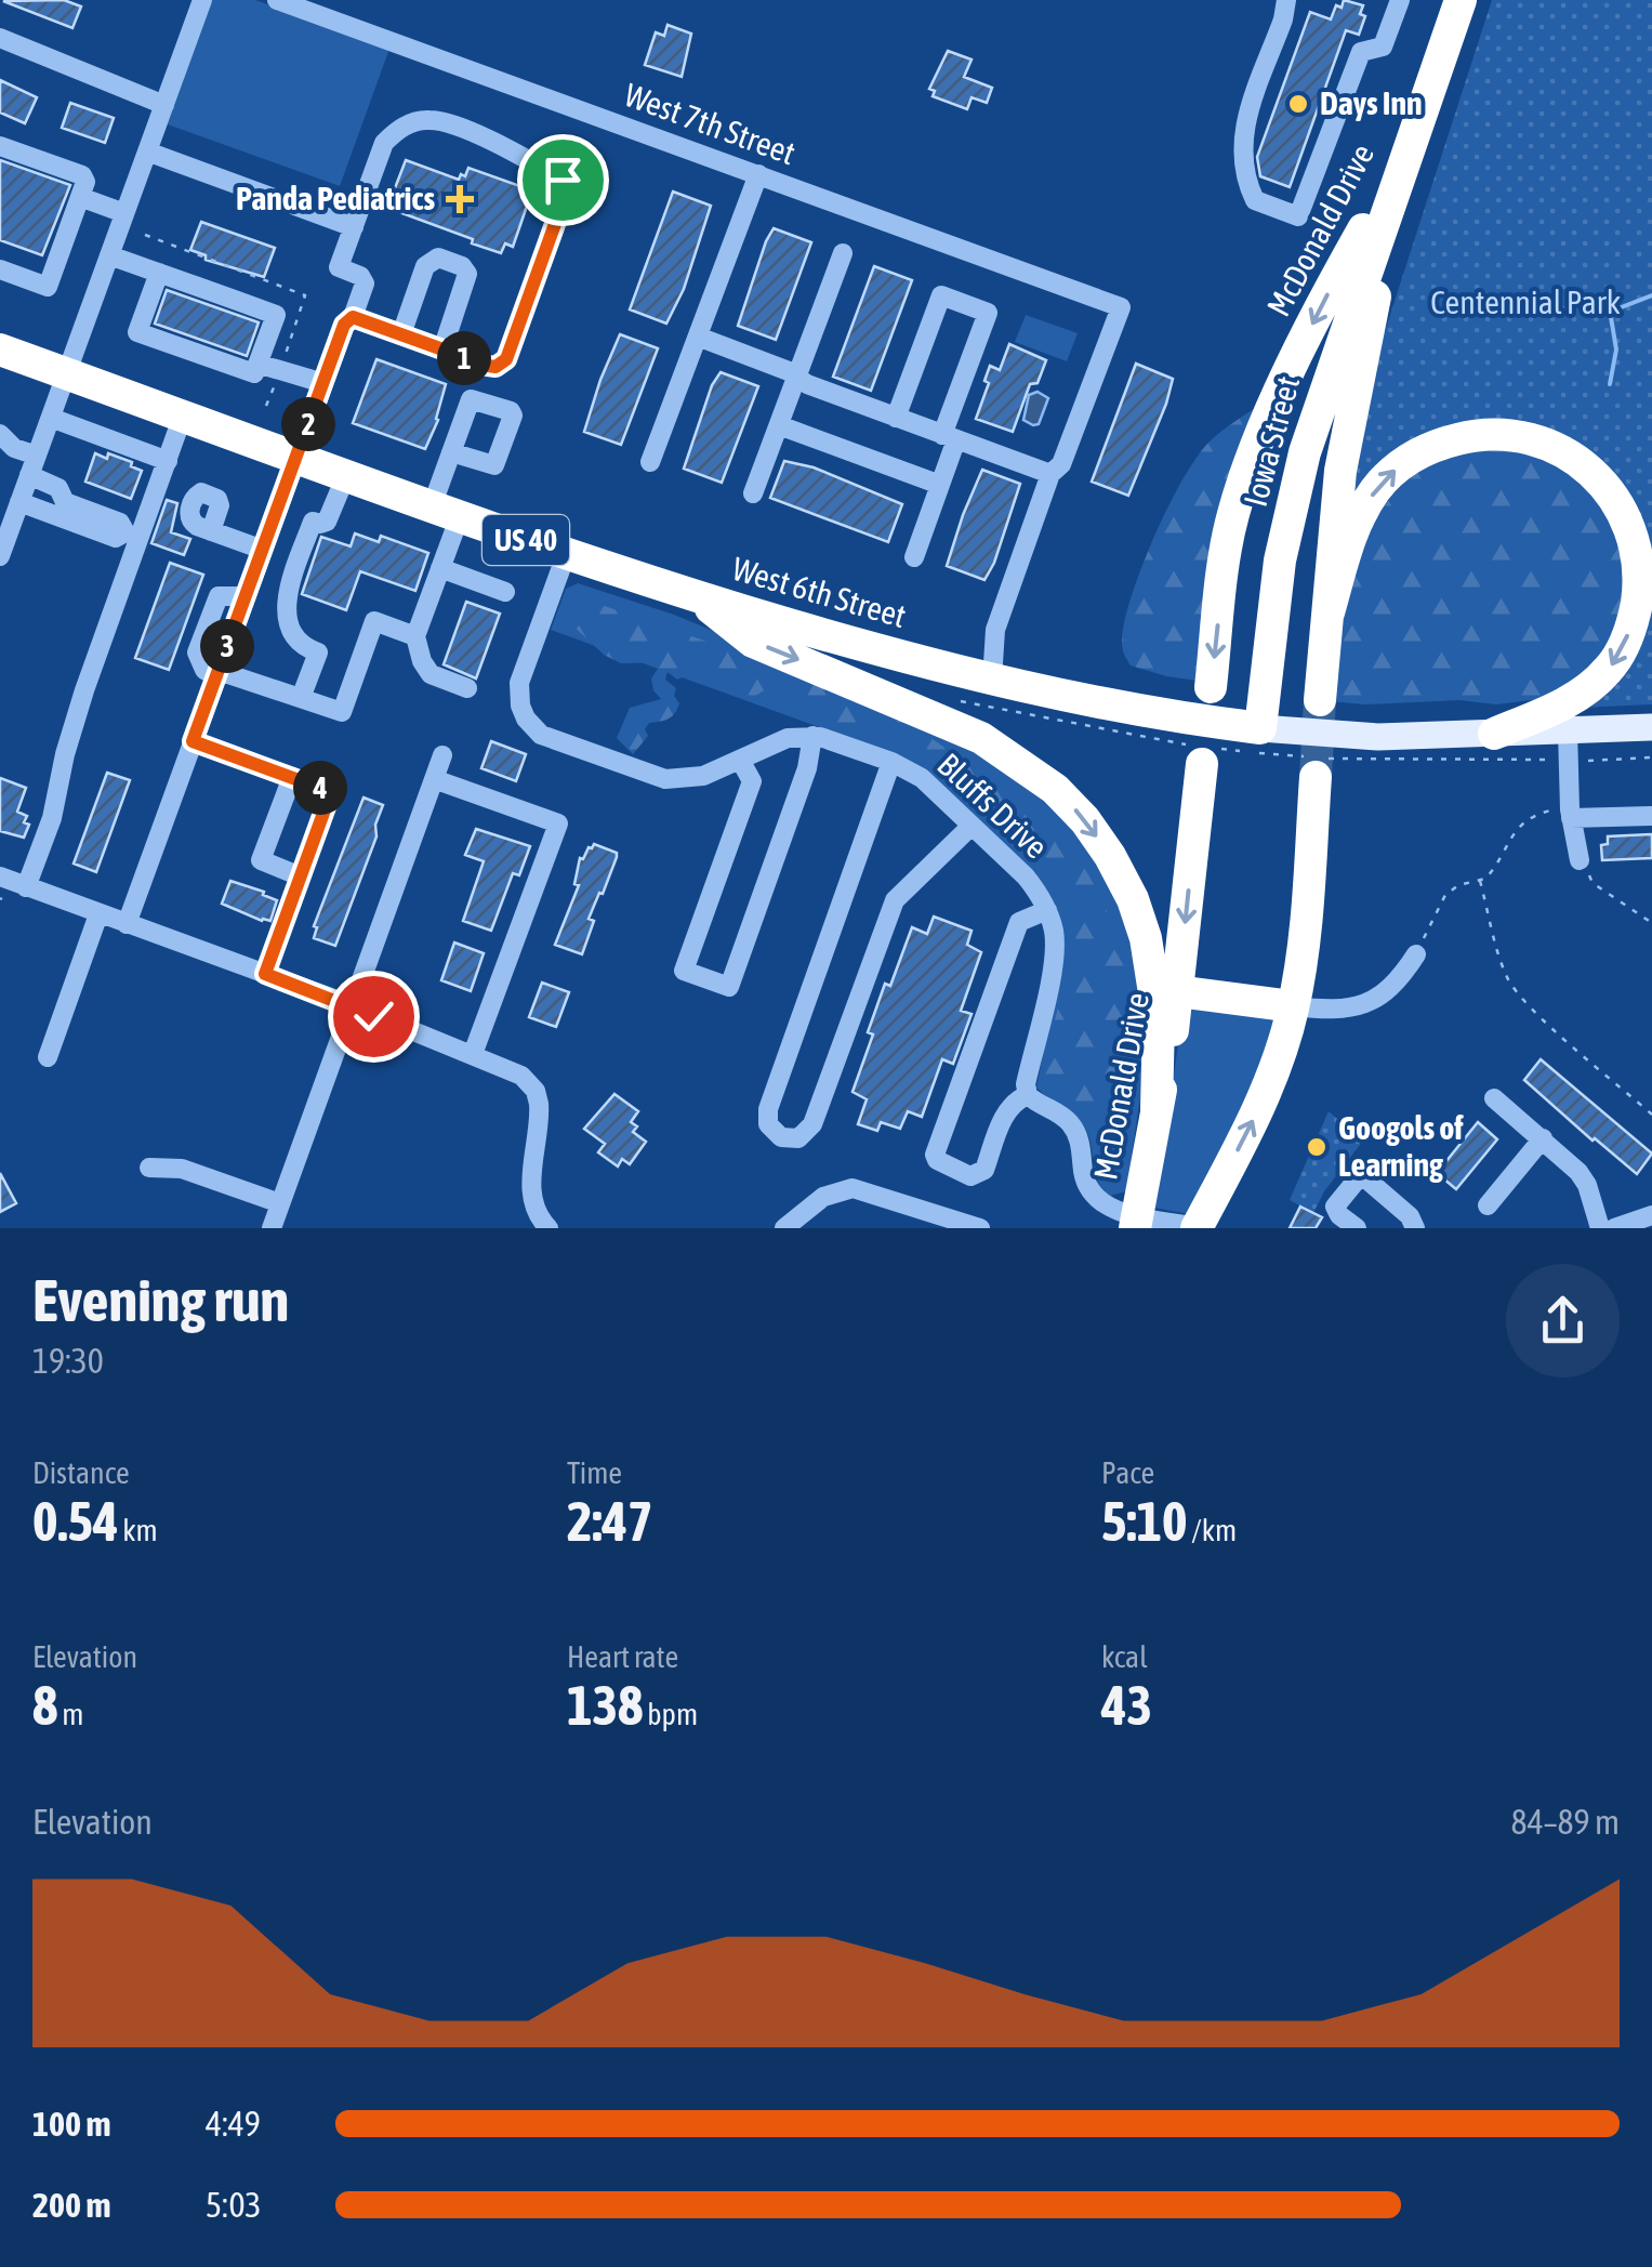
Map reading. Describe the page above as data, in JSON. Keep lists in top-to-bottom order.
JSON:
{
  "streets": {
    "highway": [
      "McDonald Drive",
      "Iowa Street",
      "US 40",
      "West 6th Street"
    ],
    "street": ["West 7th Street", "Bluffs Drive"]
  },
  "crossings": [
    ["McDonald Drive", "Iowa Street"],
    ["Iowa Street", "West 6th Street"]
  ],
  "parks": ["Centennial Park"],
  "places": {
    "other": ["Days Inn", "Googols of Learning"],
    "health": ["Panda Pediatrics"]
  },
  "page": {
    "pins": [
      "1",
      "2",
      "3",
      "4"
    ],
    "heading": ["Evening run", "19:30"],
    "stats": [
      ["Distance", "0.54 km"],
      ["Time", "2:47"],
      ["Pace", "5:10 /km"],
      ["Elevation", "8 m"],
      ["Heart rate", "138 bpm"],
      ["kcal", "43"]
    ],
    "chart": ["Elevation", "84–89 m"],
    "list": [
      {
        "name": "100 m",
        "note": "4:49"
      },
      {
        "name": "200 m",
        "note": "5:03"
      }
    ]
  }
}
